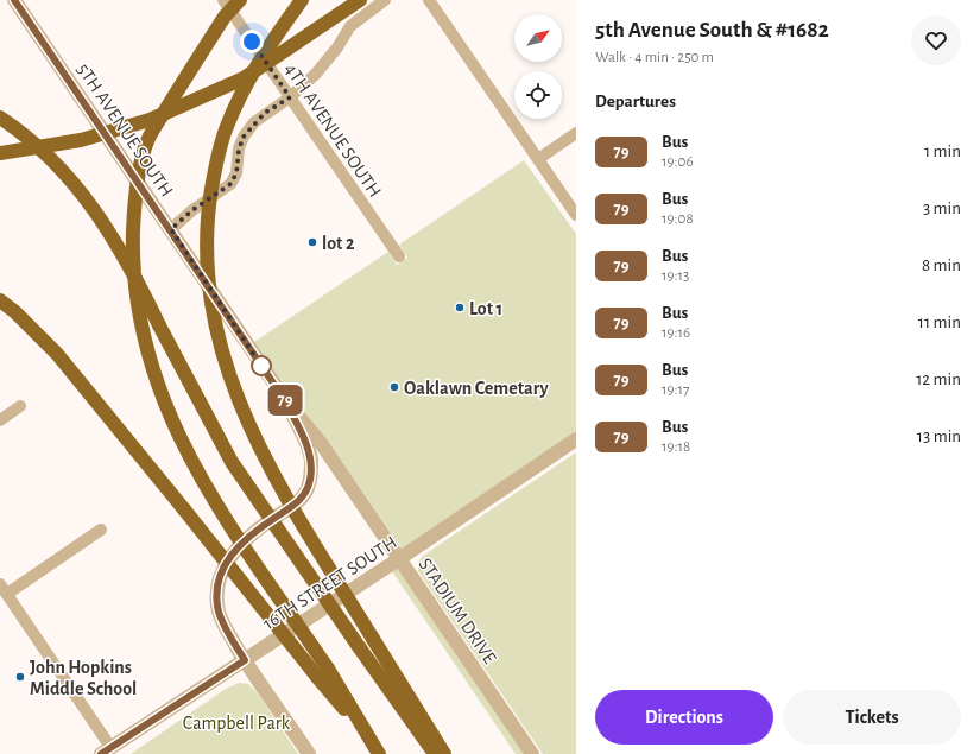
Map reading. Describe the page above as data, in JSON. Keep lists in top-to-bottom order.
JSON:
{
  "streets": {
    "street": [
      "5TH AVENUE SOUTH",
      "4TH AVENUE SOUTH",
      "16TH STREET SOUTH",
      "STADIUM DRIVE"
    ]
  },
  "crossings": [
    ["5TH AVENUE SOUTH", "16TH STREET SOUTH"],
    ["5TH AVENUE SOUTH", "STADIUM DRIVE"],
    ["16TH STREET SOUTH", "STADIUM DRIVE"]
  ],
  "parks": ["Campbell Park"],
  "places": [
    "lot 2",
    "Lot 1",
    "Oaklawn Cemetary",
    "John Hopkins Middle School"
  ],
  "lines": ["bus line 79"],
  "north": "top right",
  "page": {
    "on_map": "79",
    "heading": [
      ["5th Avenue South & #1682", "Walk · 4 min · 250 m"],
      "Departures"
    ],
    "list": [
      {
        "mark": "79",
        "name": "Bus",
        "note": "19:06",
        "value": "1 min"
      },
      {
        "mark": "79",
        "name": "Bus",
        "note": "19:08",
        "value": "3 min"
      },
      {
        "mark": "79",
        "name": "Bus",
        "note": "19:13",
        "value": "8 min"
      },
      {
        "mark": "79",
        "name": "Bus",
        "note": "19:16",
        "value": "11 min"
      },
      {
        "mark": "79",
        "name": "Bus",
        "note": "19:17",
        "value": "12 min"
      },
      {
        "mark": "79",
        "name": "Bus",
        "note": "19:18",
        "value": "13 min"
      }
    ],
    "buttons": ["Directions", "Tickets"]
  }
}
